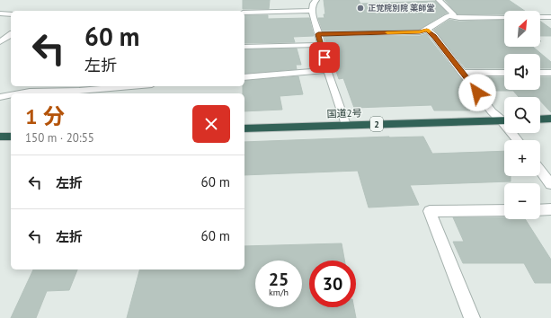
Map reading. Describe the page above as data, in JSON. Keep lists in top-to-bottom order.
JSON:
{
  "streets": {
    "highway": ["国道2号", "2"]
  },
  "places": ["正覚院別院 薬師堂"],
  "north": "top right",
  "page": {
    "map_buttons": ["+", "−"],
    "turn": ["60 m", "左折"],
    "heading": ["1 分", "150 m · 20:55"],
    "list": [
      {
        "name": "左折",
        "value": "60 m"
      },
      {
        "name": "左折",
        "value": "60 m"
      }
    ],
    "speed": "25 km/h",
    "limit": "30"
  }
}
